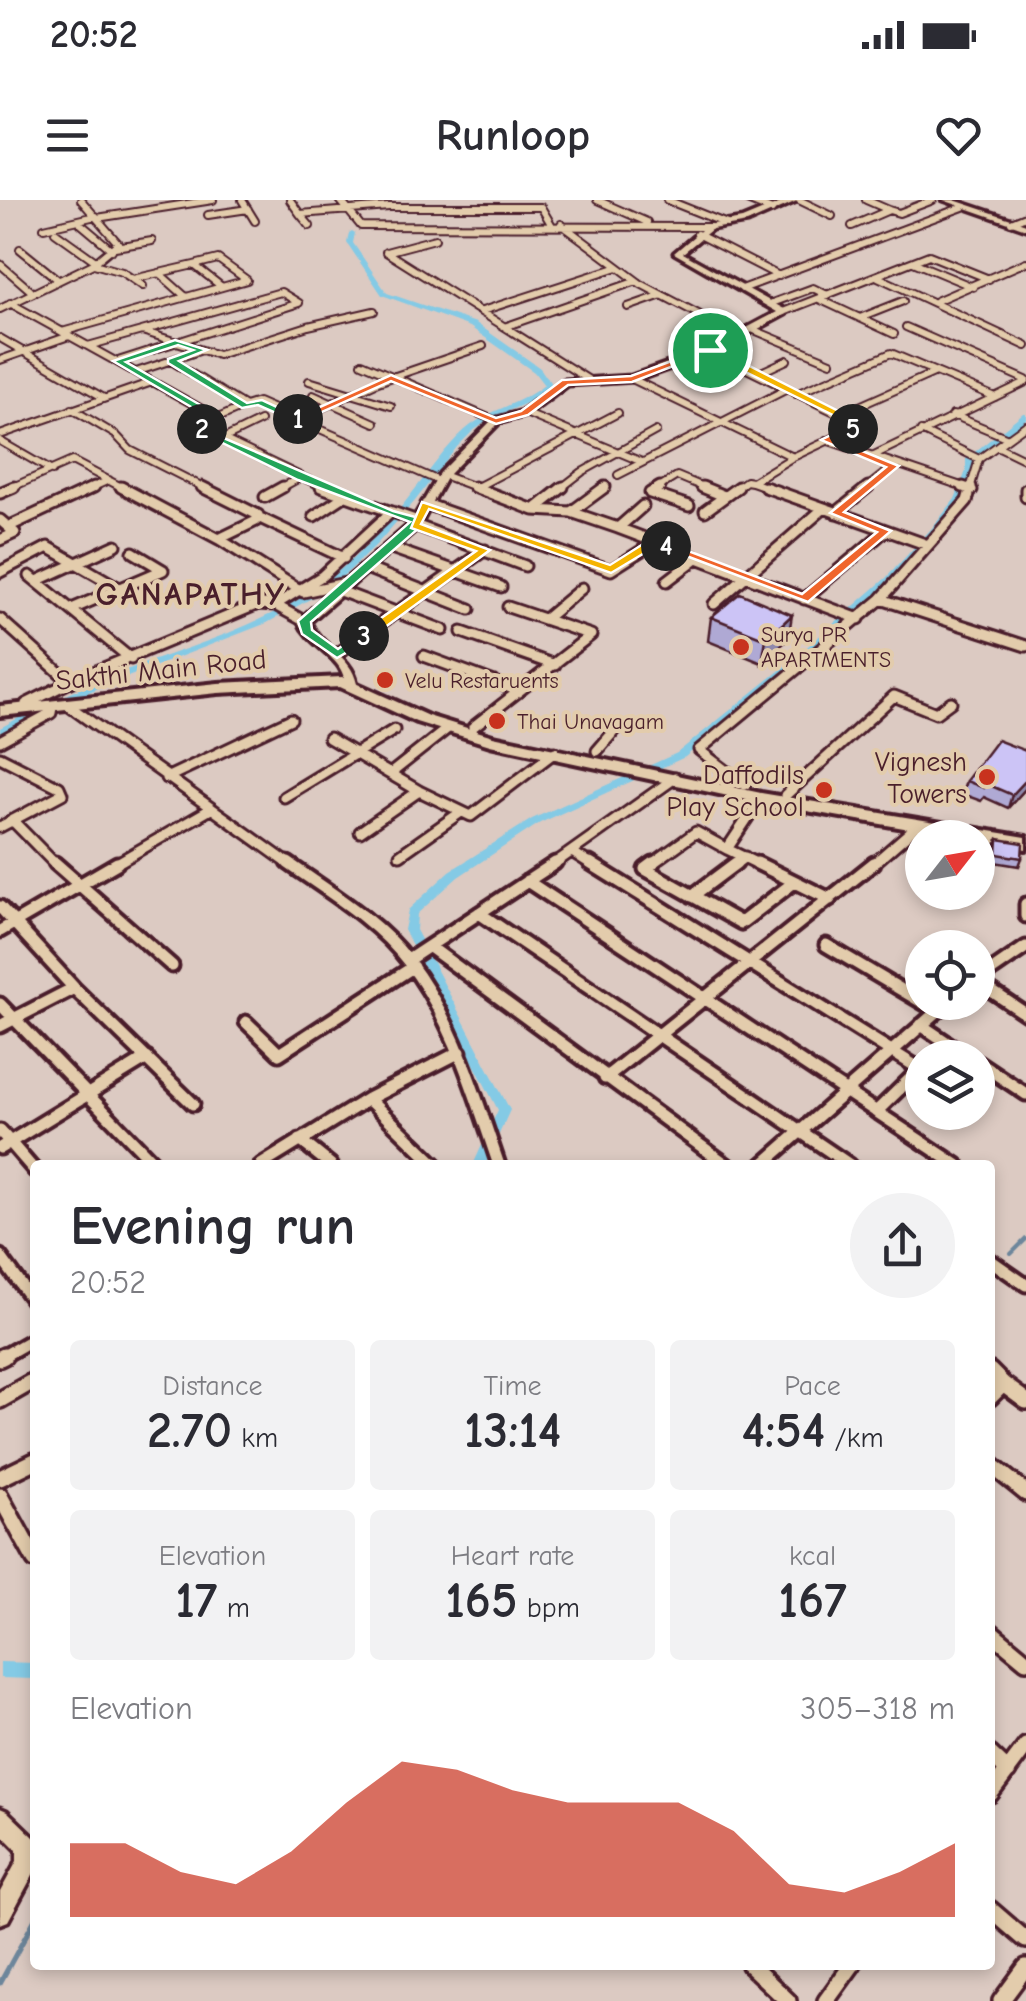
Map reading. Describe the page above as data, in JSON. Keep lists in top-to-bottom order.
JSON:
{
  "streets": {
    "highway": ["Sakthi Main Road"]
  },
  "districts": ["GANAPATHY"],
  "places": [
    "Surya PR APARTMENTS",
    "Velu Restaruents",
    "Thai Unavagam",
    "Vignesh Towers",
    "Daffodils Play School"
  ],
  "north": "top right",
  "page": {
    "status": "20:52",
    "header": "Runloop",
    "pins": [
      "1",
      "2",
      "5",
      "4",
      "3"
    ],
    "heading": ["Evening run", "20:52"],
    "stats": [
      ["Distance", "2.70 km"],
      ["Time", "13:14"],
      ["Pace", "4:54 /km"],
      ["Elevation", "17 m"],
      ["Heart rate", "165 bpm"],
      ["kcal", "167"]
    ],
    "chart": ["Elevation", "305–318 m"]
  }
}
